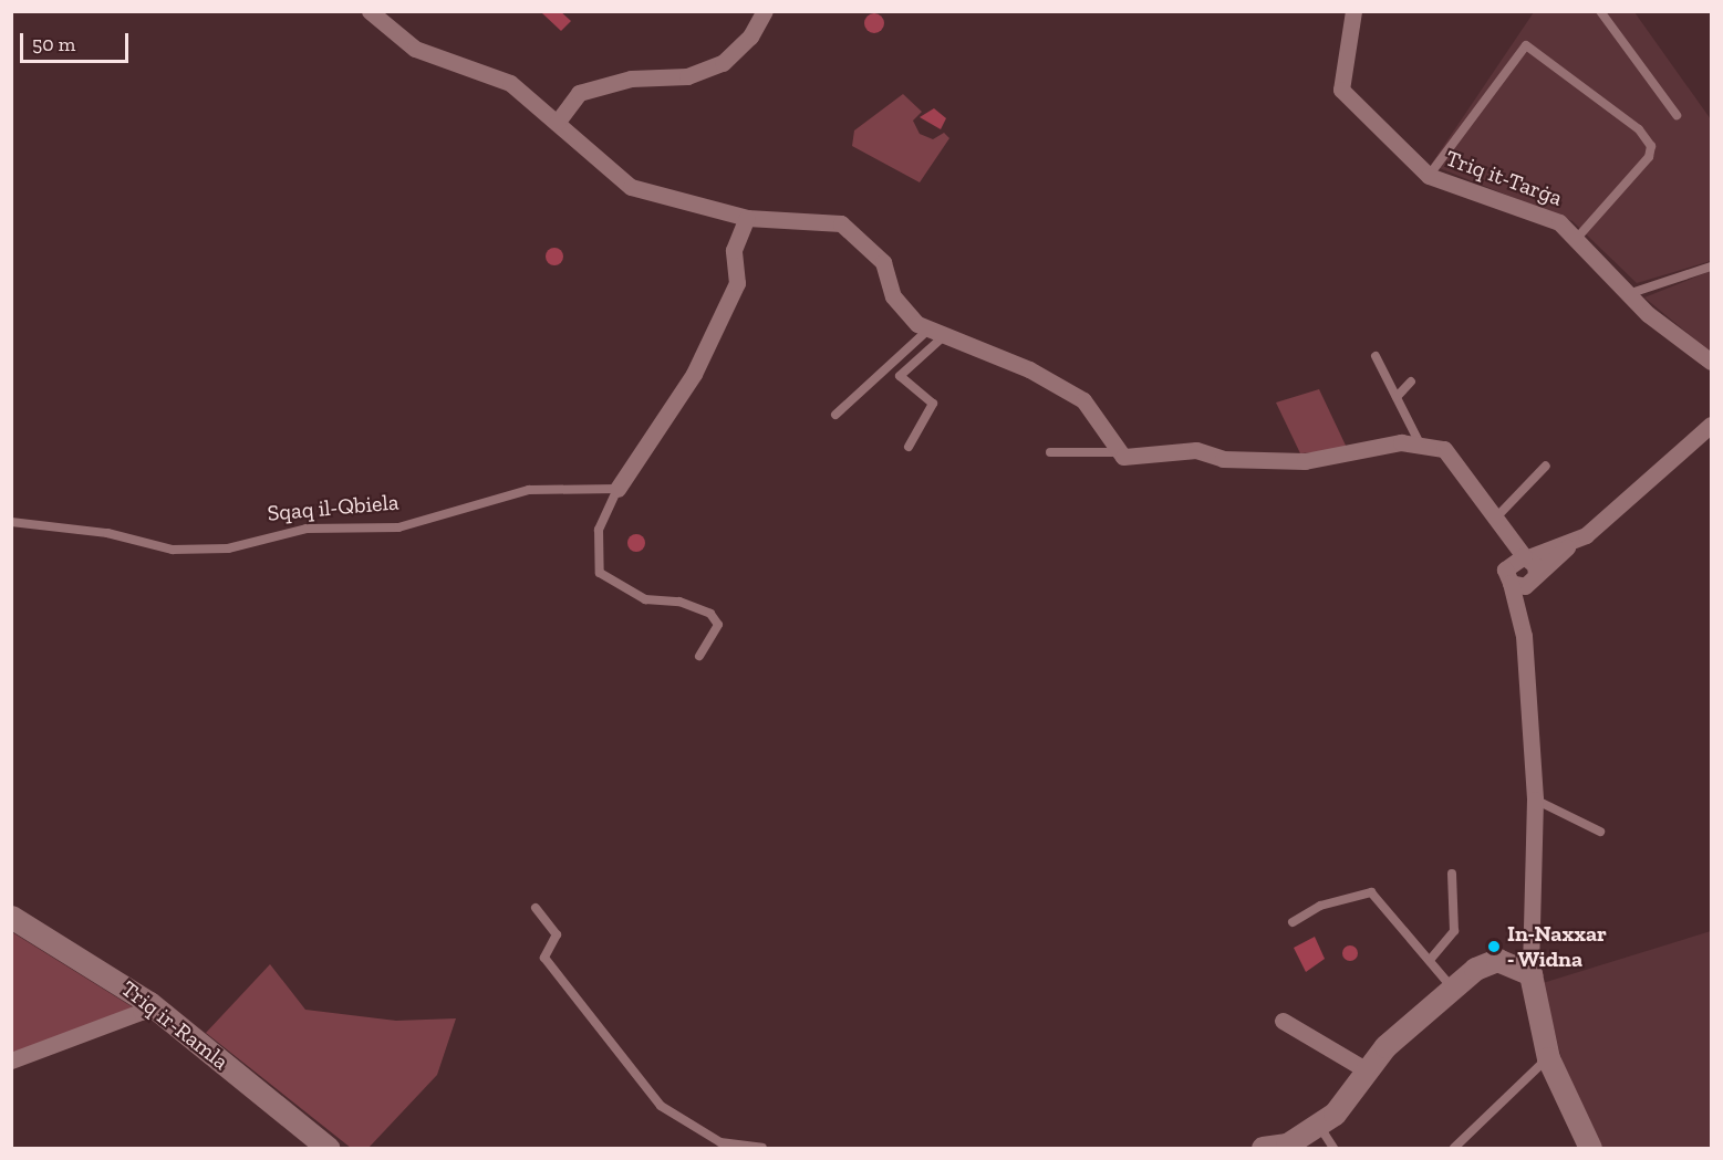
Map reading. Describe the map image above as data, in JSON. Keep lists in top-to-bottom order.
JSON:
{
  "streets": {
    "main road": ["Triq ir-Ramla"],
    "street": ["Triq it-Tarġa"],
    "lane": ["Sqaq il-Qbiela"]
  },
  "places": ["In-Naxxar - Widna"],
  "scale_bar": "50 m"
}
